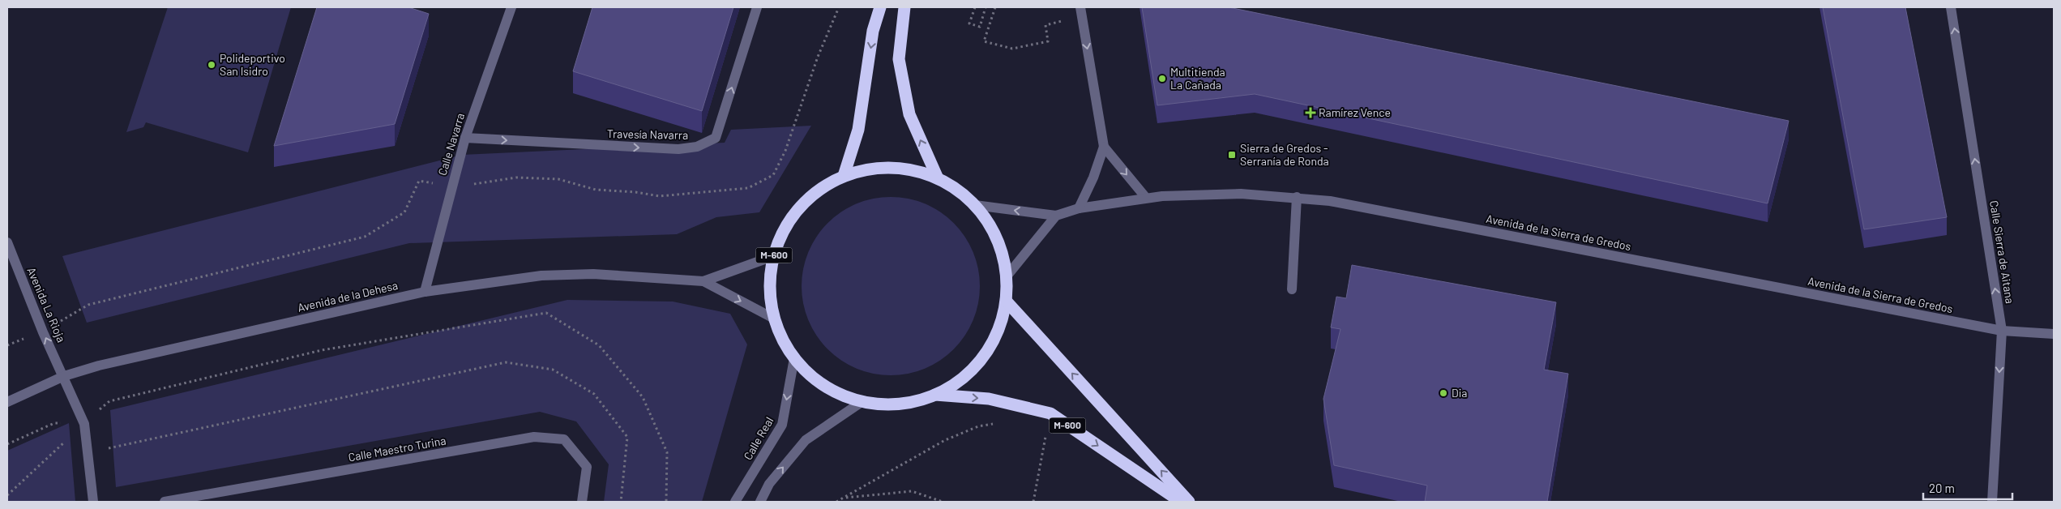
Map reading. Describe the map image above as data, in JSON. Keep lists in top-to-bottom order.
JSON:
{
  "streets": {
    "highway": ["M-600"],
    "street": [
      "Travesía Navarra",
      "Calle Navarra",
      "Avenida de la Sierra de Gredos",
      "Calle Sierra de Aitana",
      "Avenida de la Dehesa",
      "Avenida La Rioja",
      "Calle Real",
      "Calle Maestro Turina"
    ]
  },
  "crossings": [
    ["Travesía Navarra", "Calle Navarra"],
    ["Calle Navarra", "Avenida de la Dehesa"],
    ["Avenida de la Sierra de Gredos", "Calle Sierra de Aitana"],
    ["Avenida de la Sierra de Gredos", "M-600"],
    ["M-600", "Avenida de la Dehesa"],
    ["M-600", "Calle Real"],
    ["Avenida de la Dehesa", "Avenida La Rioja"]
  ],
  "one_way": ["Travesía Navarra", "Avenida La Rioja"],
  "places": {
    "other": ["Polideportivo San Isidro", "Multitienda La Cañada", "Dia"],
    "health": ["Ramírez Vence"],
    "transit": ["Sierra de Gredos - Serranía de Ronda"]
  },
  "scale_bar": "20 m"
}
